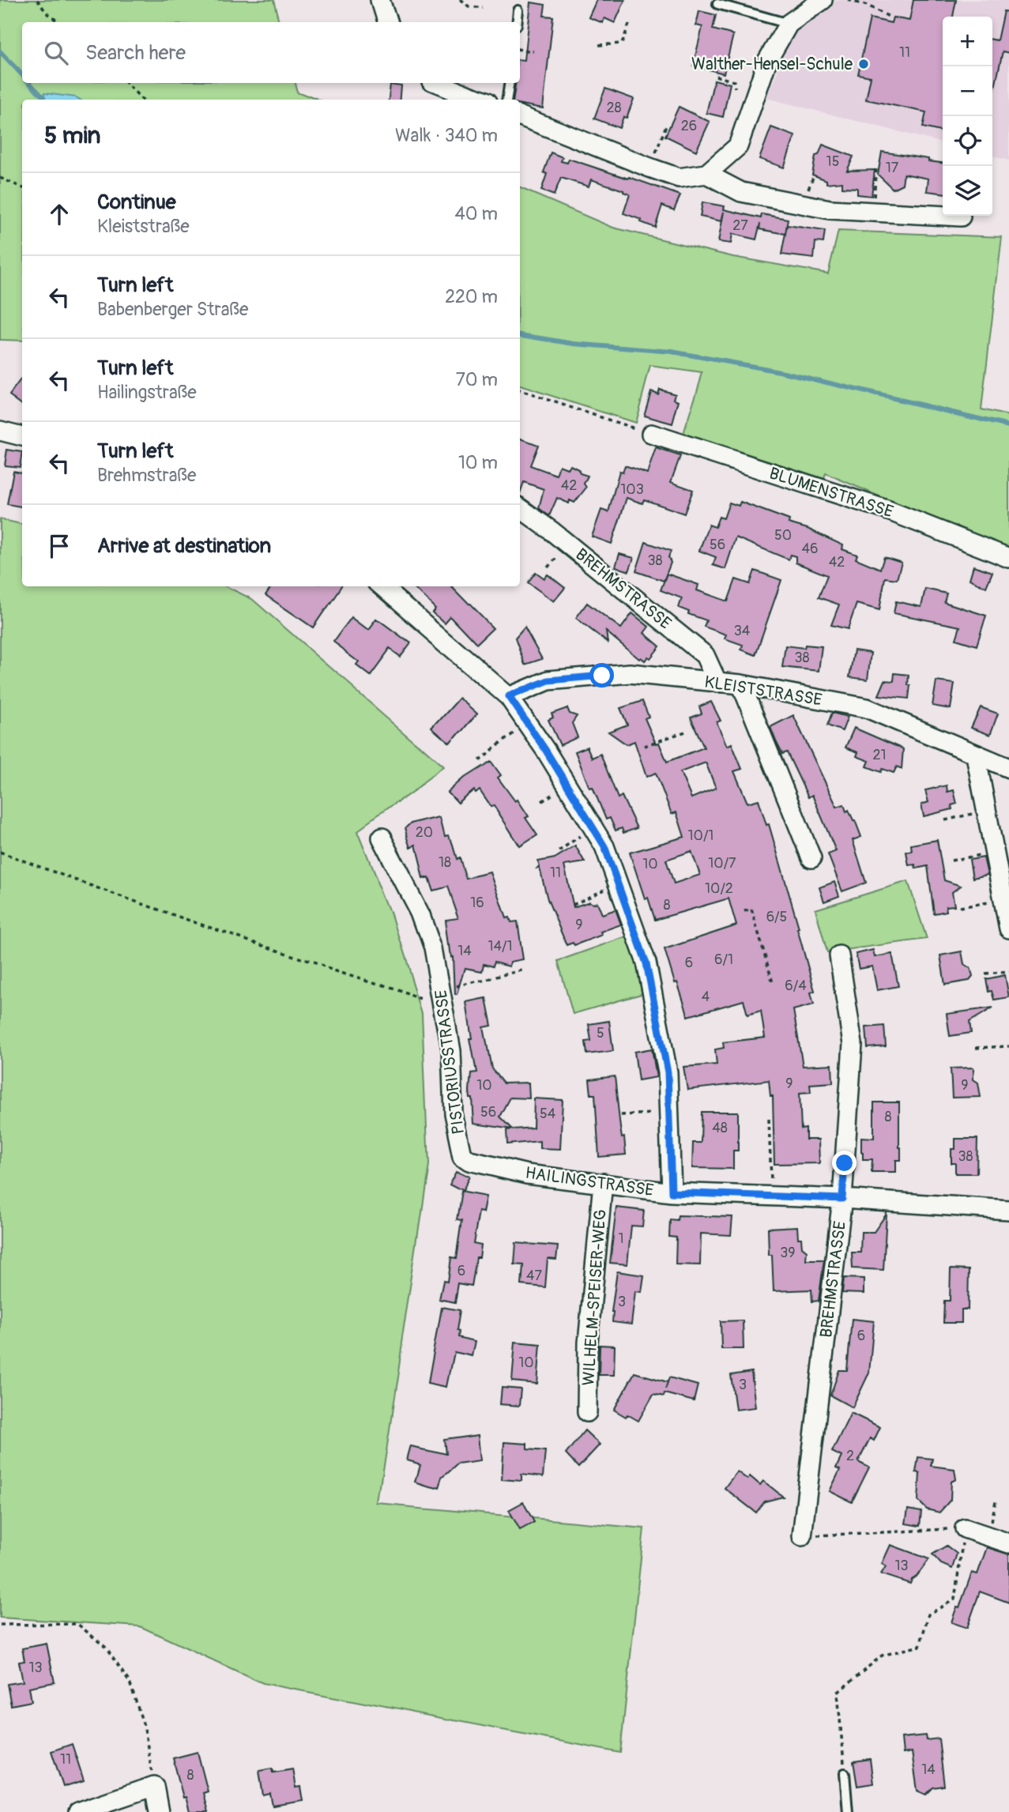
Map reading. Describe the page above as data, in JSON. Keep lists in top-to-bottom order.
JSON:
{
  "streets": {
    "street": [
      "BLUMENSTRASSE",
      "BREHMSTRASSE",
      "KLEISTSTRASSE",
      "PISTORIUSSTRASSE",
      "HAILINGSTRASSE",
      "WILHELM-SPEISER-WEG"
    ]
  },
  "crossings": [
    ["BREHMSTRASSE", "KLEISTSTRASSE"],
    ["BREHMSTRASSE", "HAILINGSTRASSE"],
    ["PISTORIUSSTRASSE", "HAILINGSTRASSE"],
    ["HAILINGSTRASSE", "WILHELM-SPEISER-WEG"]
  ],
  "places": ["Walther-Hensel-Schule"],
  "house_numbers": [
    "11",
    "28",
    "26",
    "15",
    "17",
    "27",
    "42",
    "103",
    "50",
    "56",
    "46",
    "38",
    "42",
    "34",
    "38",
    "21",
    "20",
    "10/1",
    "18",
    "10/7",
    "10",
    "11",
    "10/2",
    "16",
    "8",
    "6/5",
    "9",
    "14/1",
    "14",
    "6/1",
    "6",
    "6/4",
    "4",
    "5",
    "9",
    "10",
    "9",
    "56",
    "54",
    "8",
    "48",
    "38",
    "1",
    "39",
    "6",
    "47",
    "3",
    "6",
    "10",
    "3",
    "2",
    "13",
    "13",
    "11",
    "14",
    "8"
  ],
  "page": {
    "map_buttons": ["+", "−"],
    "search": "Search here",
    "heading": ["5 min", "Walk · 340 m"],
    "list": [
      ["Continue", "Kleiststraße", "40 m"],
      ["Turn left", "Babenberger Straße", "220 m"],
      ["Turn left", "Hailingstraße", "70 m"],
      ["Turn left", "Brehmstraße", "10 m"],
      "Arrive at destination"
    ]
  }
}
